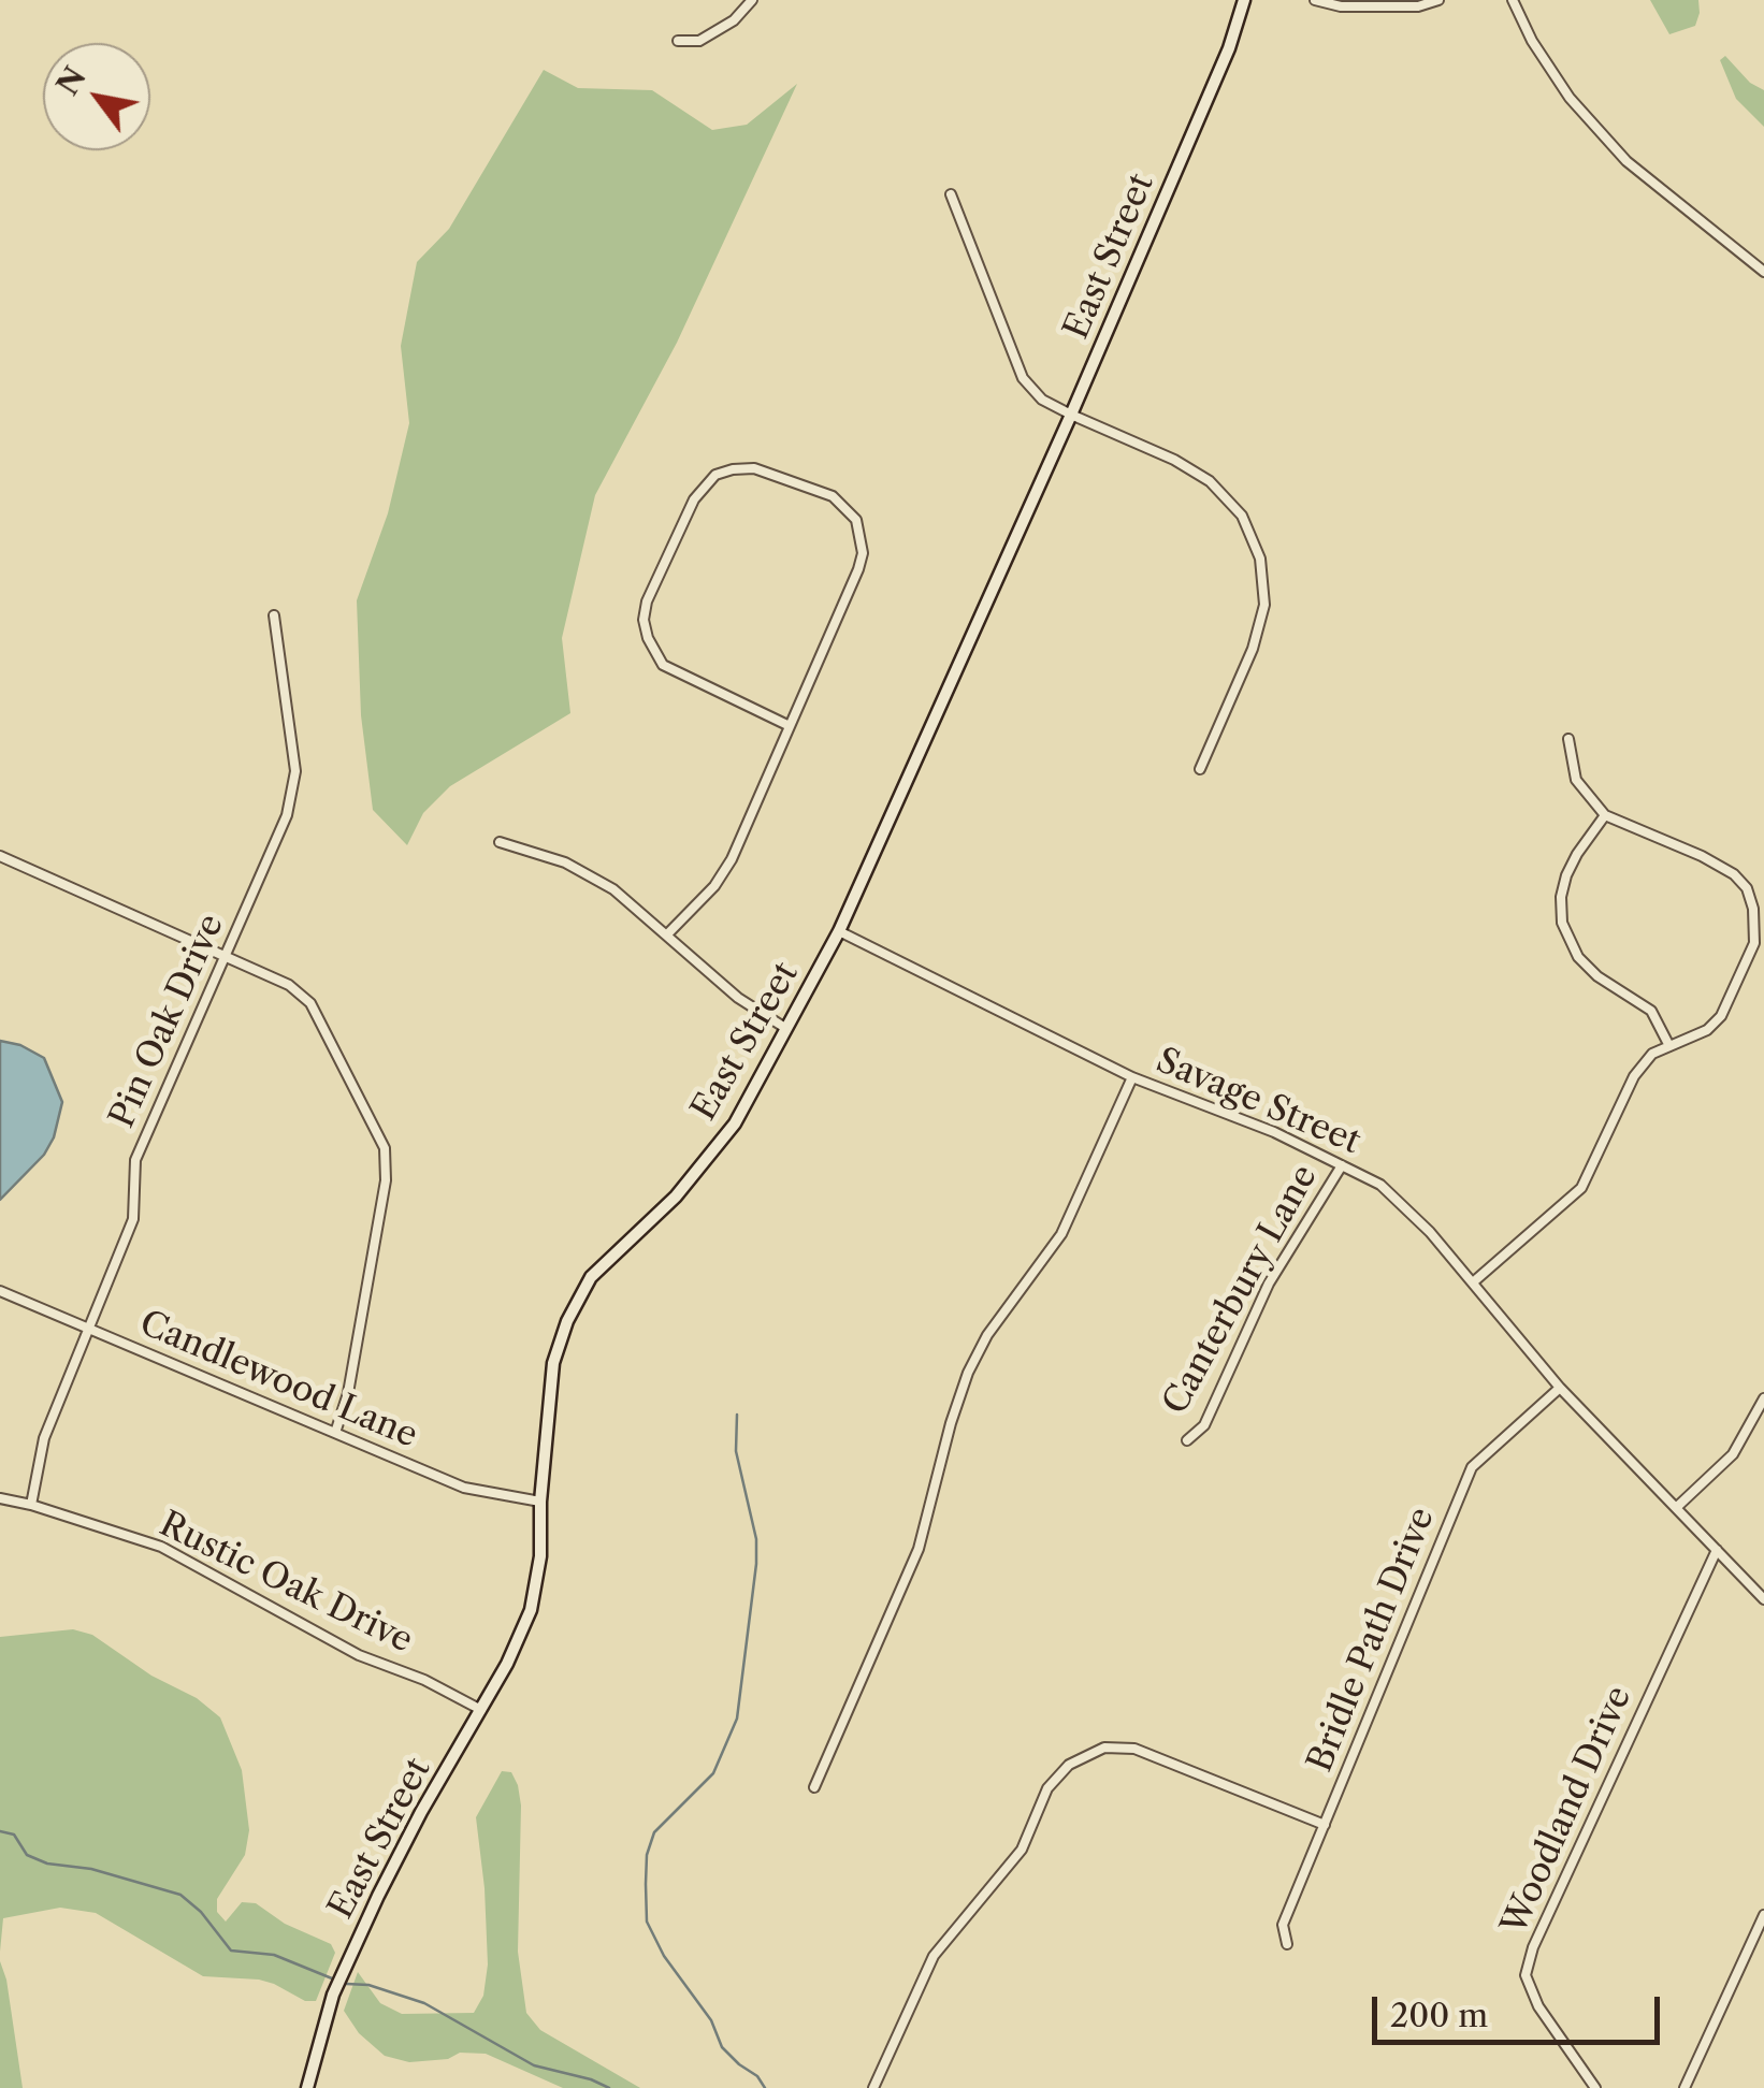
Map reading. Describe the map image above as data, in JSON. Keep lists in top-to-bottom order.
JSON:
{
  "streets": {
    "street": [
      "East Street",
      "Pin Oak Drive",
      "Savage Street",
      "Canterbury Lane",
      "Candlewood Lane",
      "Rustic Oak Drive",
      "Bridle Path Drive",
      "Woodland Drive"
    ]
  },
  "crossings": [
    ["East Street", "Savage Street"],
    ["East Street", "Candlewood Lane"],
    ["East Street", "Rustic Oak Drive"],
    ["Pin Oak Drive", "Candlewood Lane"],
    ["Pin Oak Drive", "Rustic Oak Drive"],
    ["Savage Street", "Canterbury Lane"],
    ["Savage Street", "Bridle Path Drive"],
    ["Savage Street", "Woodland Drive"]
  ],
  "scale_bar": "200 m",
  "north": "top left"
}
